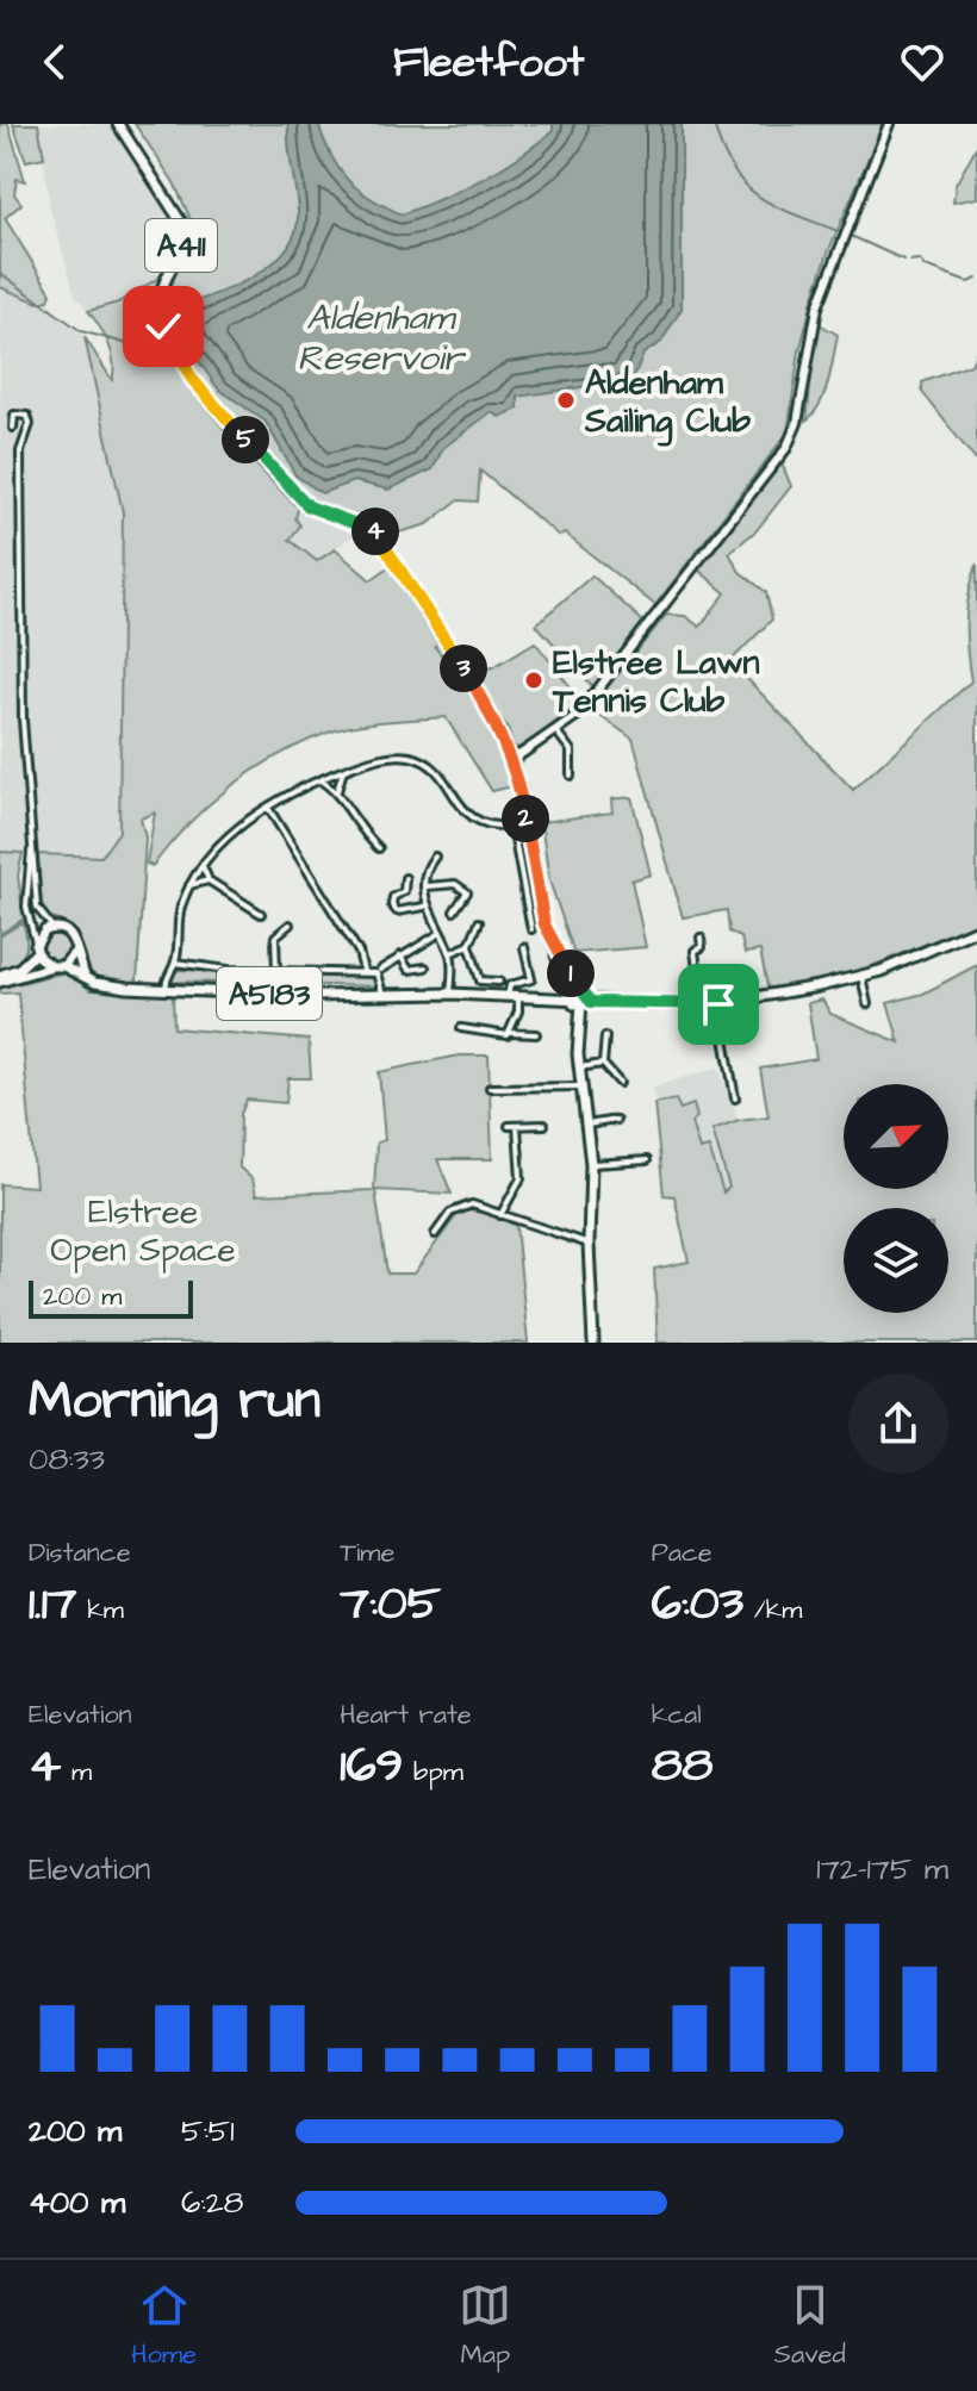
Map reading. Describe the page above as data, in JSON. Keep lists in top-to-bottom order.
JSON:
{
  "streets": {
    "main road": ["A411", "A5183"]
  },
  "water": ["Aldenham Reservoir"],
  "parks": ["Elstree Open Space"],
  "places": ["Aldenham Sailing Club", "Elstree Lawn Tennis Club"],
  "scale_bar": "200 m",
  "north": "top right",
  "page": {
    "header": "Fleetfoot",
    "pins": [
      "5",
      "4",
      "3",
      "2",
      "1"
    ],
    "scale": "200 m",
    "heading": ["Morning run", "08:33"],
    "stats": [
      ["Distance", "1.17 km"],
      ["Time", "7:05"],
      ["Pace", "6:03 /km"],
      ["Elevation", "4 m"],
      ["Heart rate", "169 bpm"],
      ["kcal", "88"]
    ],
    "chart": ["Elevation", "172–175 m"],
    "list": [
      {
        "name": "200 m",
        "note": "5:51"
      },
      {
        "name": "400 m",
        "note": "6:28"
      }
    ],
    "tabs": ["Home", "Map", "Saved"]
  }
}
